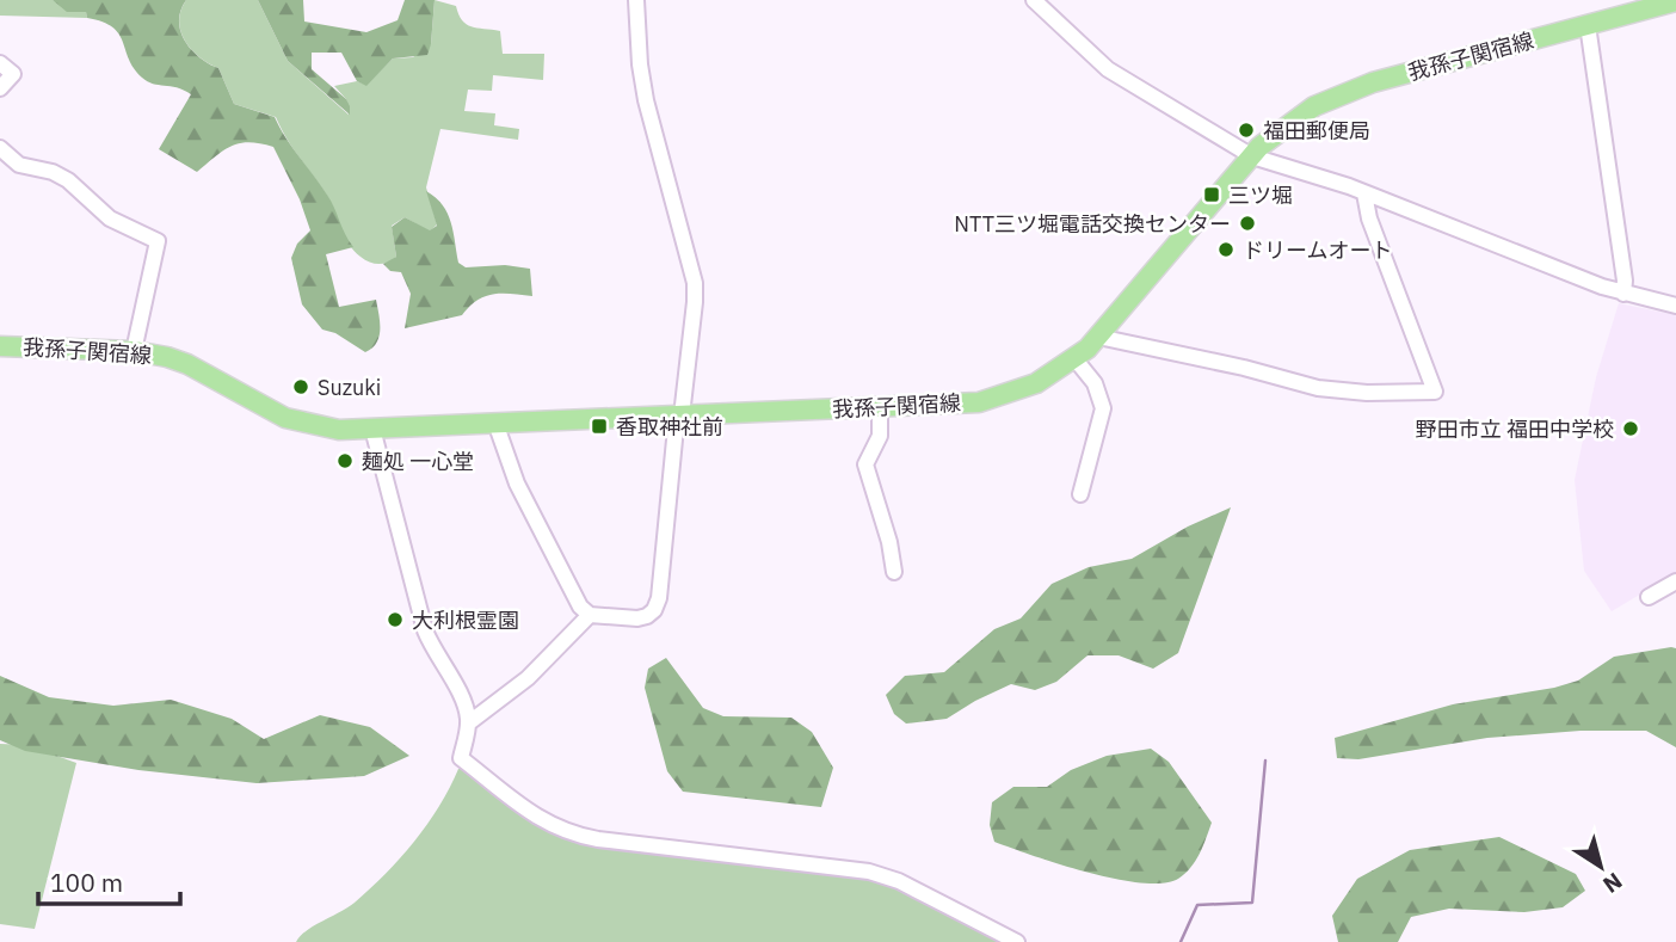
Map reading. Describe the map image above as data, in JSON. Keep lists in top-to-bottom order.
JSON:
{
  "streets": {
    "main road": ["我孫子関宿線"]
  },
  "places": {
    "other": [
      "福田郵便局",
      "NTT三ツ堀電話交換センター",
      "ドリームオート",
      "Suzuki",
      "野田市立 福田中学校",
      "麺処 一心堂",
      "大利根霊園"
    ],
    "transit": ["三ツ堀", "香取神社前"]
  },
  "scale_bar": "100 m",
  "north": "bottom right"
}
